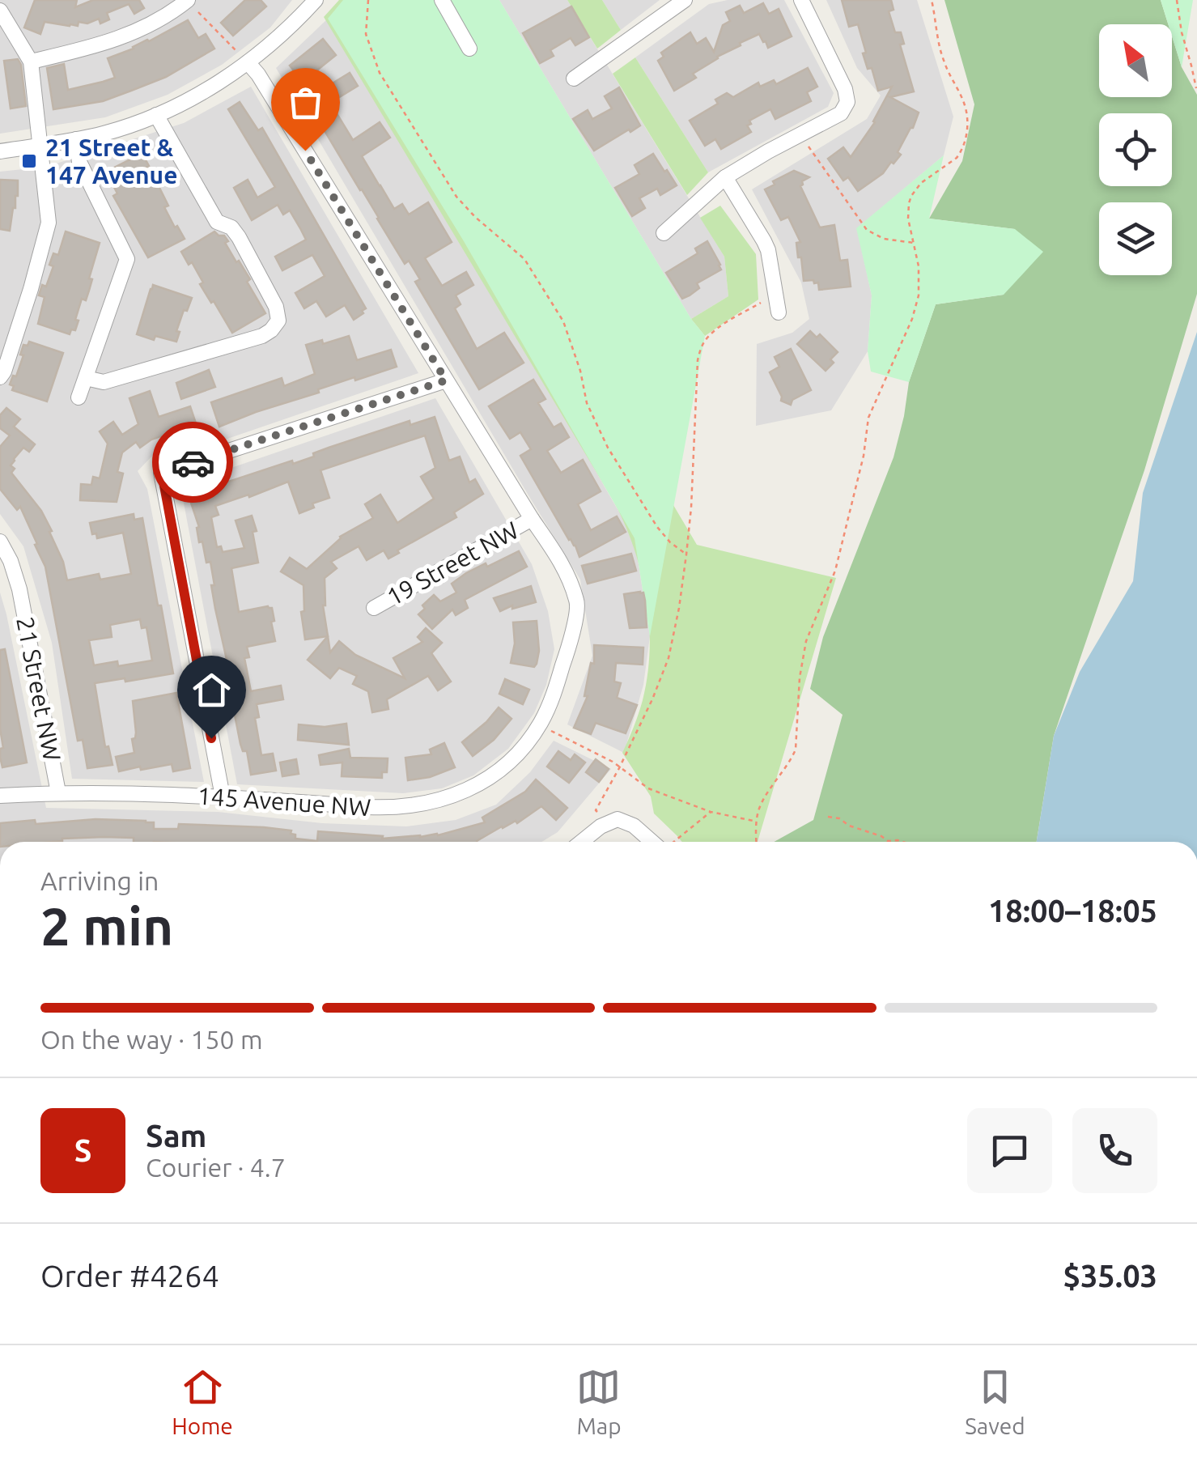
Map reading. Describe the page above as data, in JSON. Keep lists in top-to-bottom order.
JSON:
{
  "streets": {
    "street": ["19 Street NW", "21 Street NW", "145 Avenue NW"]
  },
  "crossings": [
    ["19 Street NW", "145 Avenue NW"],
    ["21 Street NW", "145 Avenue NW"]
  ],
  "places": {
    "transit": ["21 Street & 147 Avenue"]
  },
  "north": "top left",
  "page": {
    "heading": ["2 min", "Arriving in", "18:00–18:05"],
    "panel": [
      "Sam",
      "Courier · 4.7",
      "Order #4264",
      "$35.03"
    ],
    "bar": "On the way · 150 m",
    "round": "S",
    "tabs": ["Home", "Map", "Saved"]
  }
}
